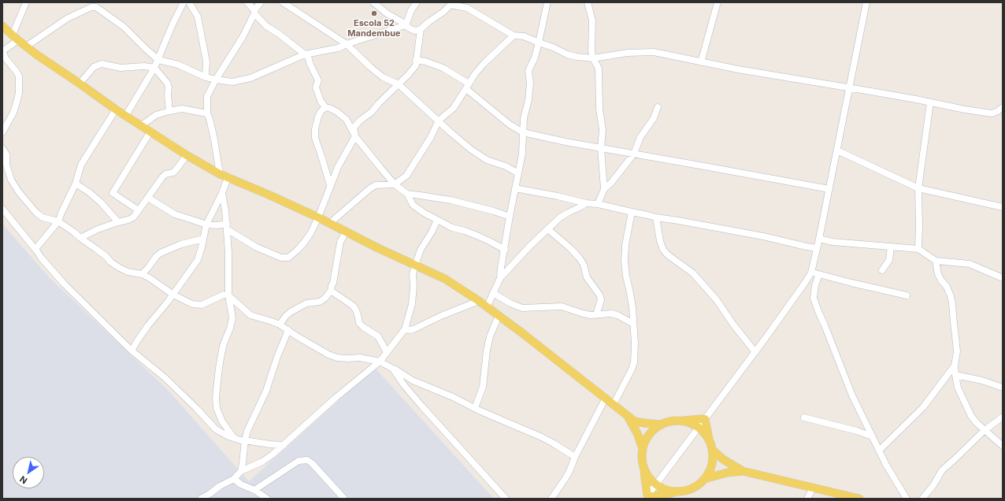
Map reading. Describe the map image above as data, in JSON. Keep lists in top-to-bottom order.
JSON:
{
  "places": ["Escola 52 Mandembue"],
  "north": "bottom left"
}
